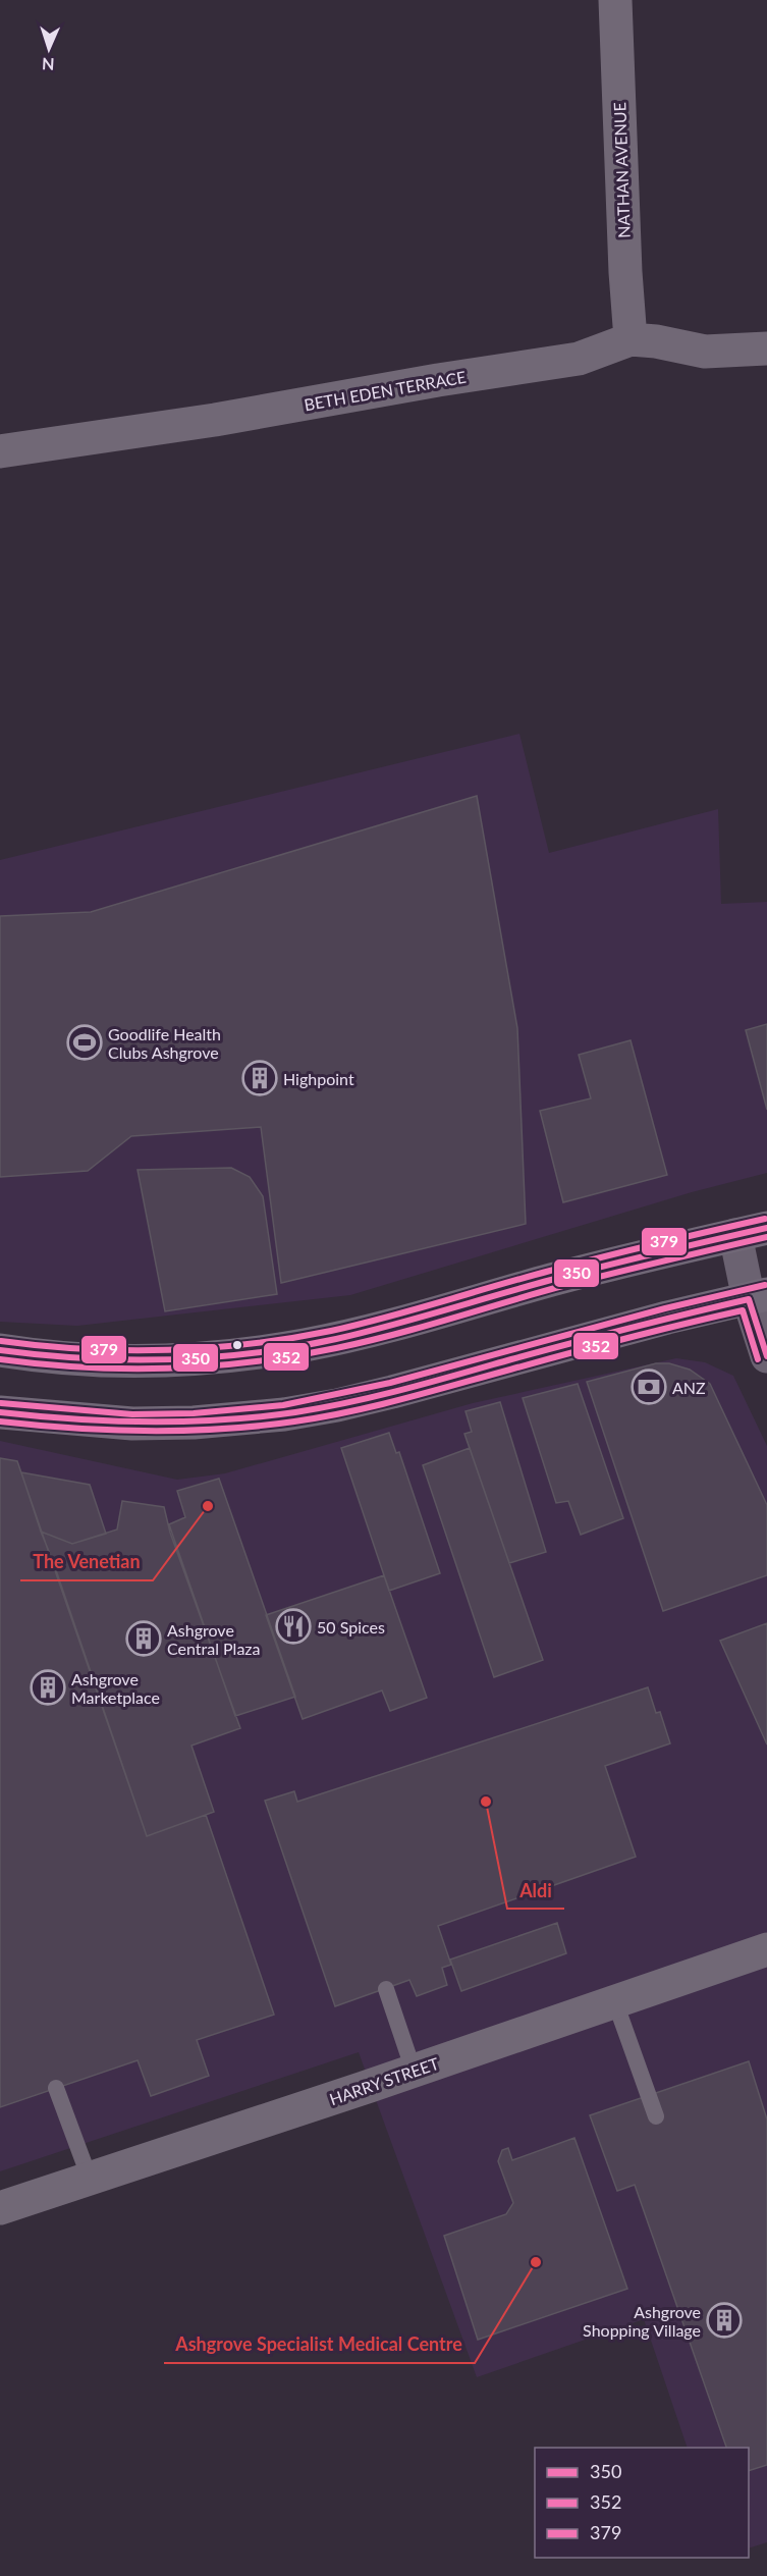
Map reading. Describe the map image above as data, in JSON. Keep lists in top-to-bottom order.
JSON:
{
  "streets": {
    "street": ["NATHAN AVENUE", "BETH EDEN TERRACE", "HARRY STREET"]
  },
  "crossings": [
    ["NATHAN AVENUE", "BETH EDEN TERRACE"]
  ],
  "places": {
    "sports": ["Goodlife Health Clubs Ashgrove"],
    "building": [
      "Highpoint",
      "Ashgrove Central Plaza",
      "Ashgrove Marketplace",
      "Ashgrove Shopping Village"
    ],
    "bank": ["ANZ"],
    "other": ["The Venetian", "Aldi", "Ashgrove Specialist Medical Centre"],
    "restaurant": ["50 Spices"]
  },
  "lines": ["transit line 379", "transit line 350", "transit line 352"],
  "legend": ["350", "352", "379"],
  "north": "bottom"
}
